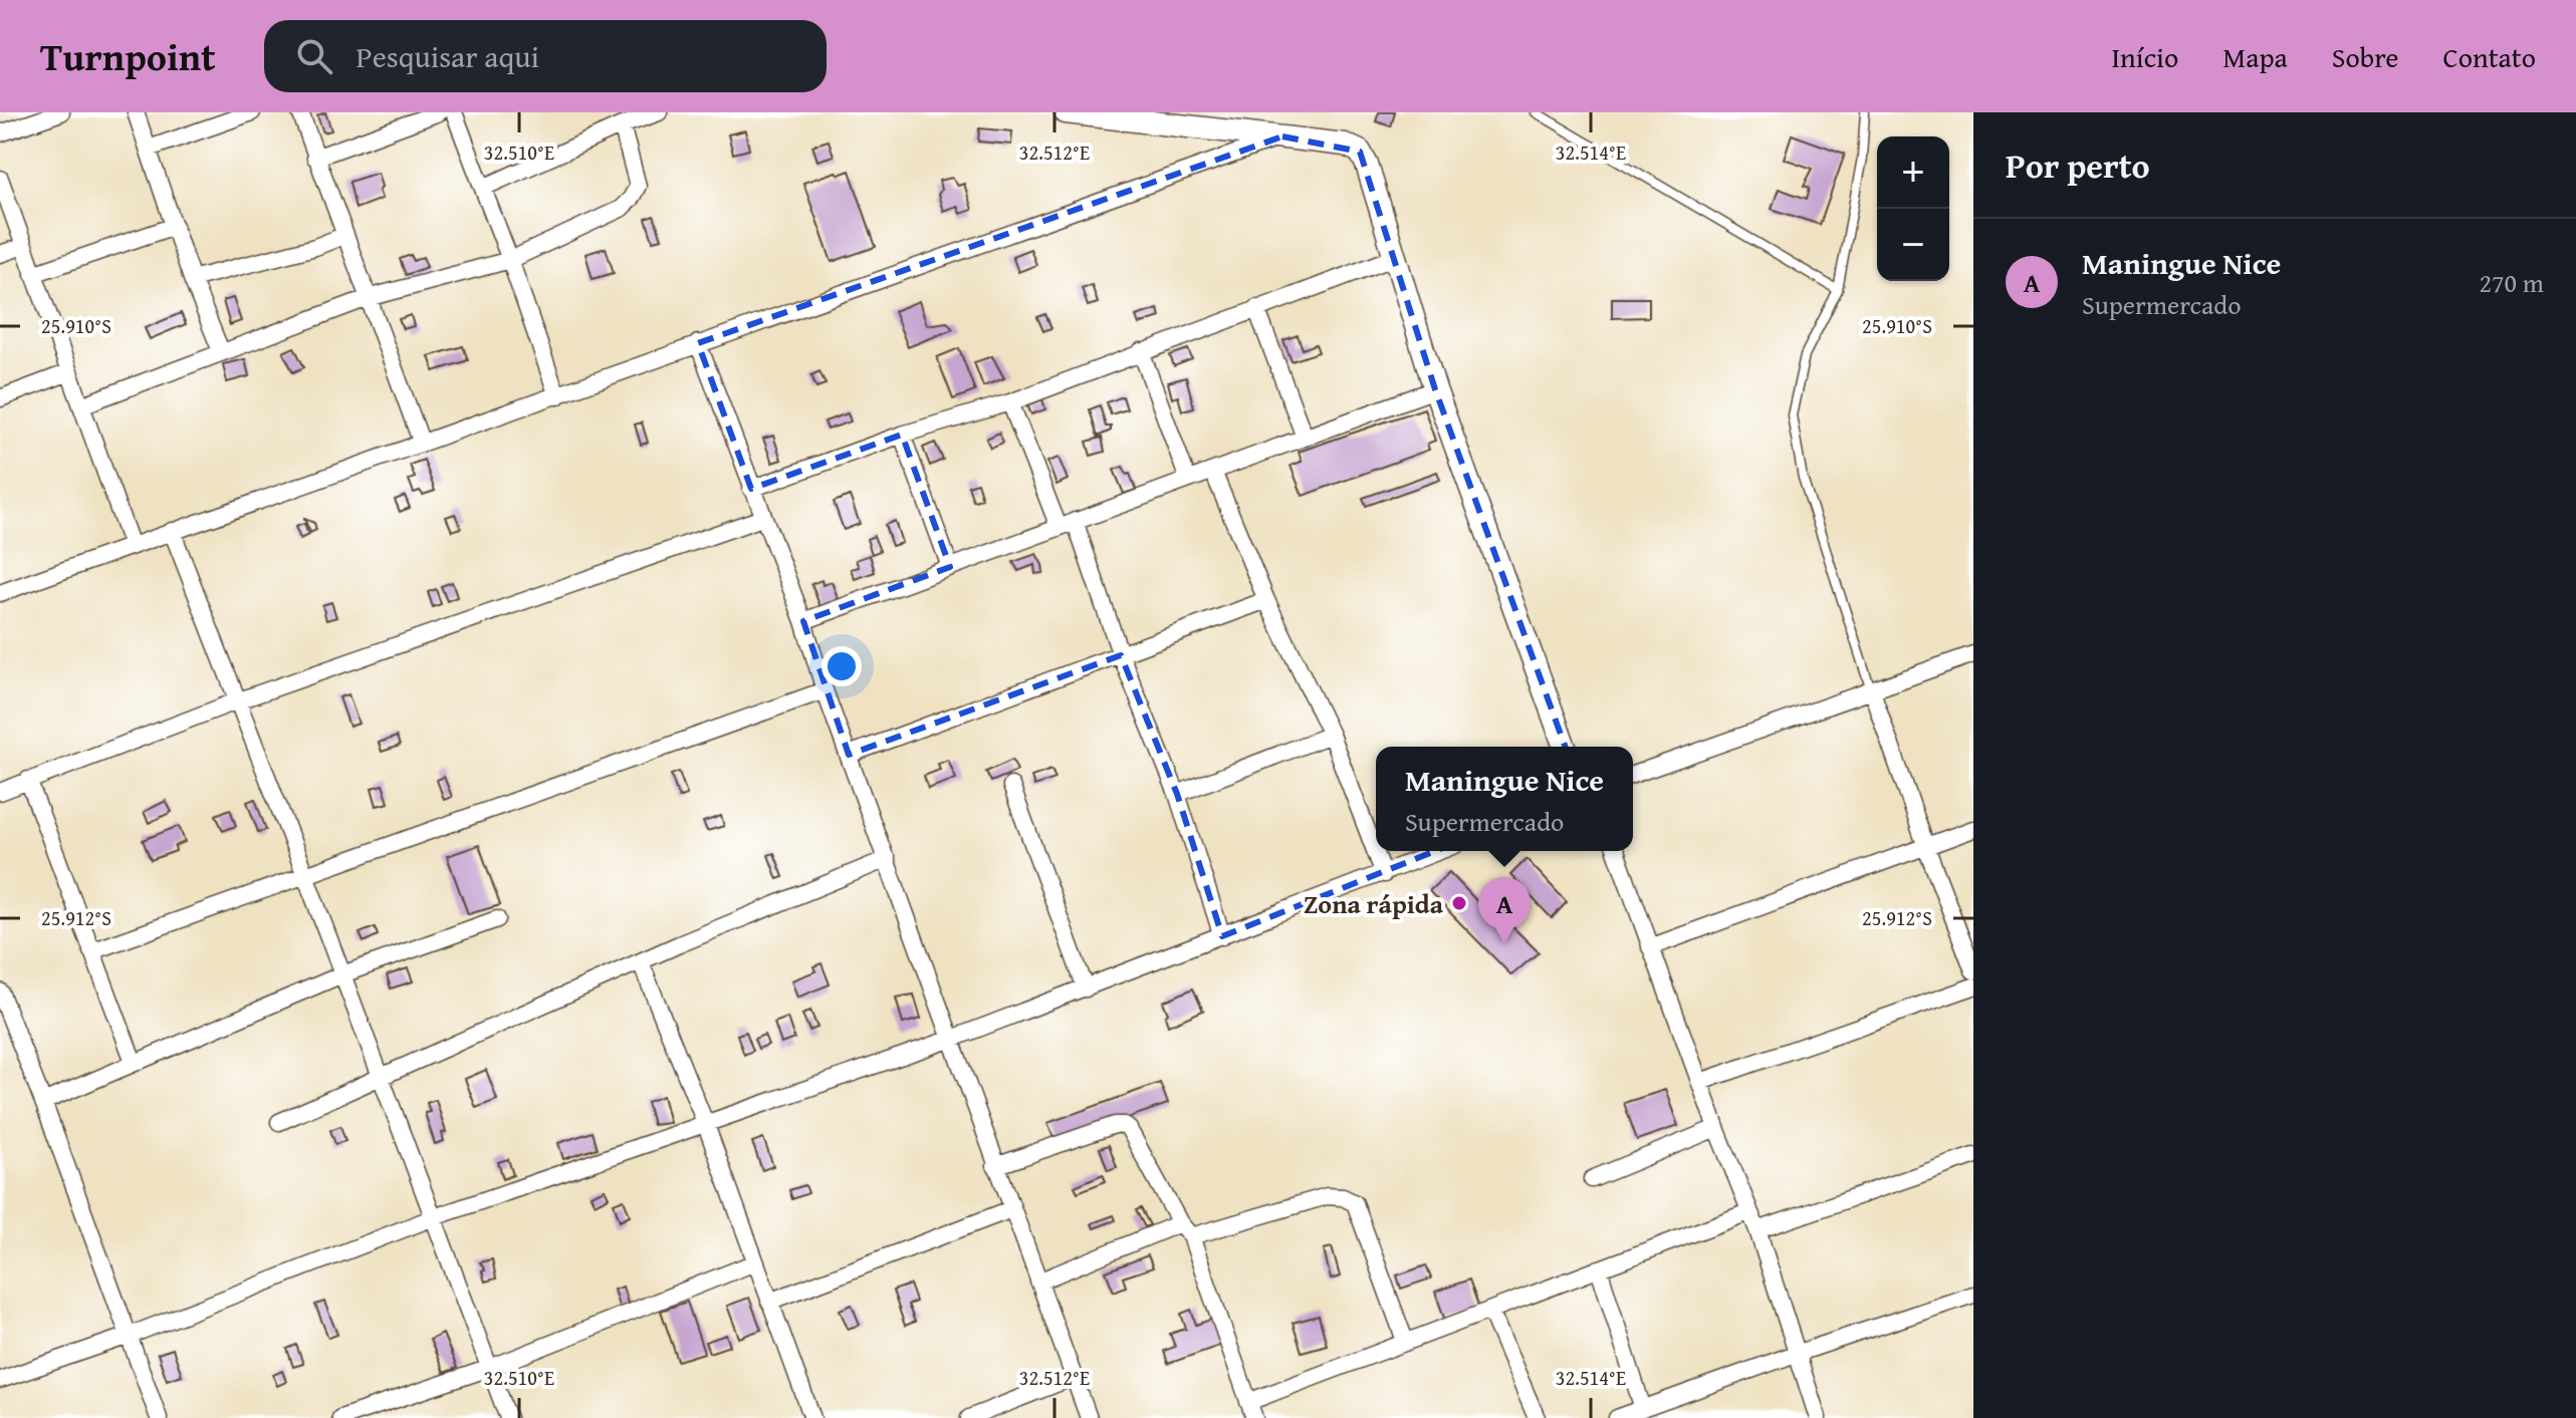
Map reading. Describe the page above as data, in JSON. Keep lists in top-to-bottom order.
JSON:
{
  "places": ["Zona rápida"],
  "page": {
    "header": "Turnpoint",
    "search": "Pesquisar aqui",
    "nav": [
      "Início",
      "Mapa",
      "Sobre",
      "Contato"
    ],
    "heading": "Por perto",
    "map_buttons": ["+", "−"],
    "list": [
      {
        "mark": "A",
        "name": "Maningue Nice",
        "note": "Supermercado",
        "value": "270 m"
      }
    ],
    "popup": ["Maningue Nice", "Supermercado"],
    "pins": "A"
  },
  "coordinates": [
    "32.510°E",
    "32.512°E",
    "32.514°E",
    "25.910°S",
    "25.912°S"
  ]
}
